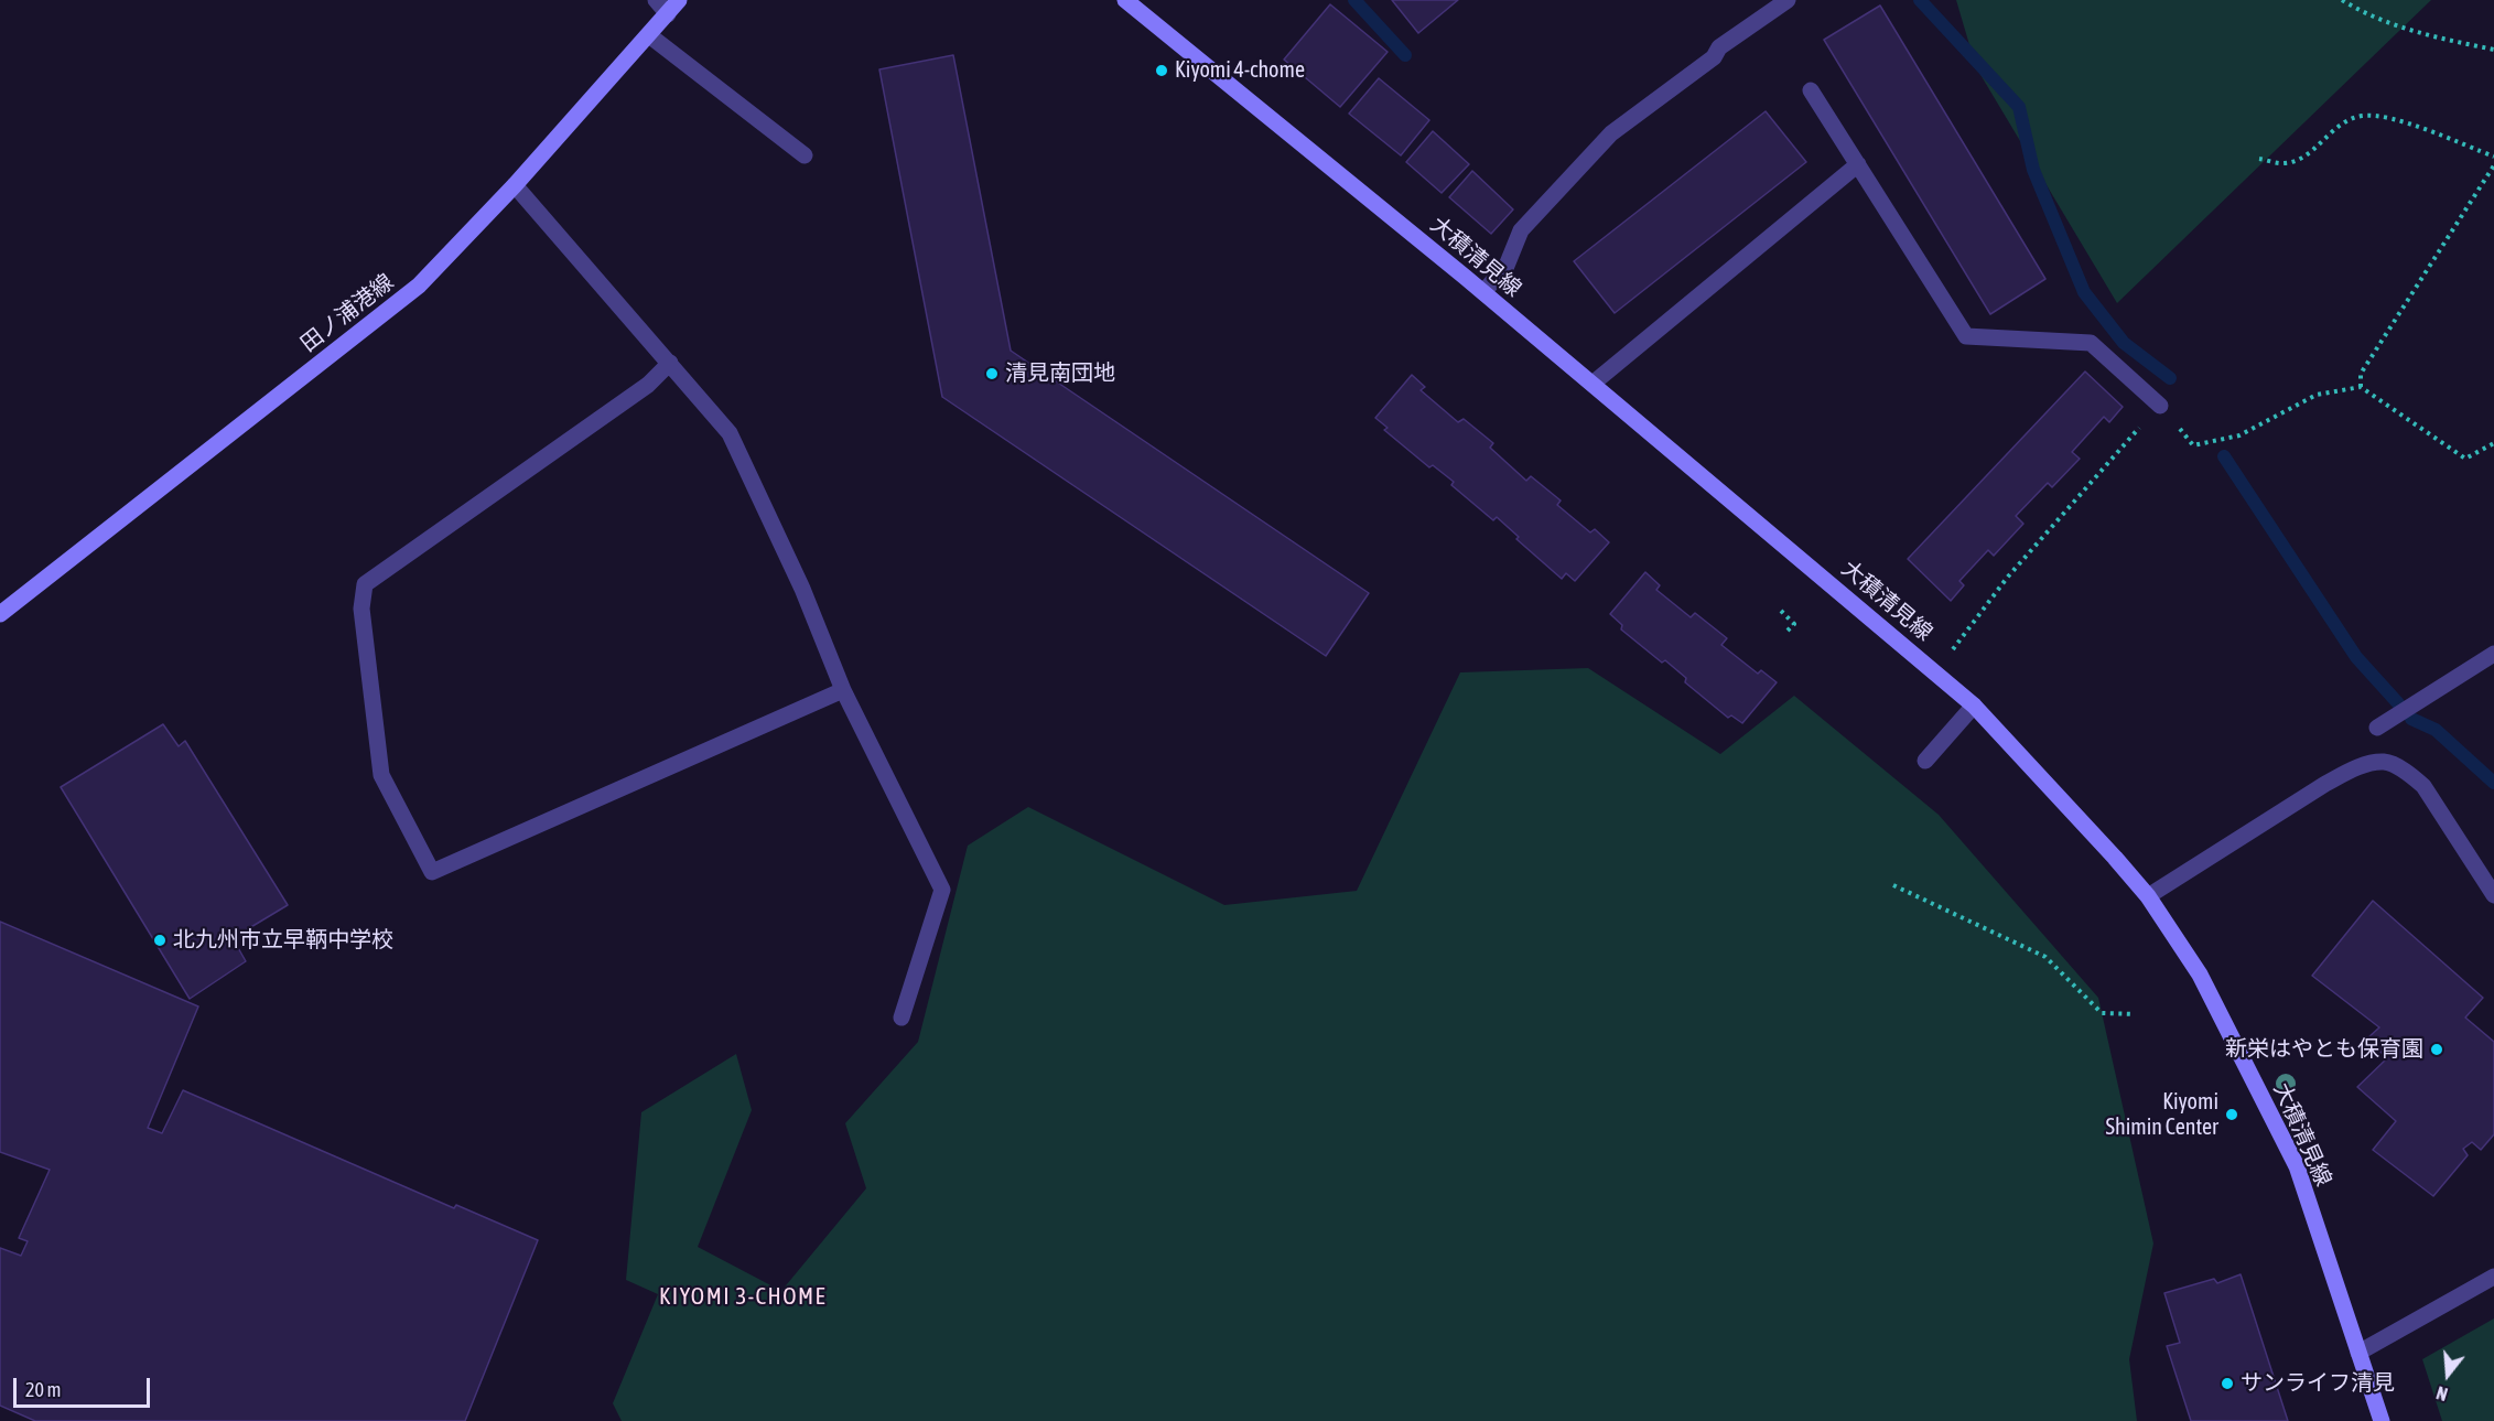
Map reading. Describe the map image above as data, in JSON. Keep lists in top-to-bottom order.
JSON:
{
  "streets": {
    "main road": ["大積清見線", "田ノ浦港線"]
  },
  "districts": ["KIYOMI 3-CHOME"],
  "places": [
    "Kiyomi 4-chome",
    "清見南団地",
    "北九州市立早鞆中学校",
    "新栄はやとも保育園",
    "Kiyomi Shimin Center",
    "サンライフ清見"
  ],
  "scale_bar": "20 m",
  "north": "bottom"
}
